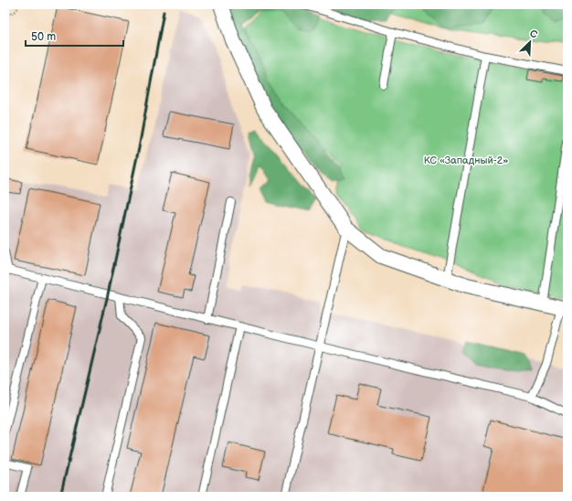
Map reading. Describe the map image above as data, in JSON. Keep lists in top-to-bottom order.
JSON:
{
  "parks": ["КС «Западный-2»"],
  "scale_bar": "50 m",
  "north": "top right"
}
